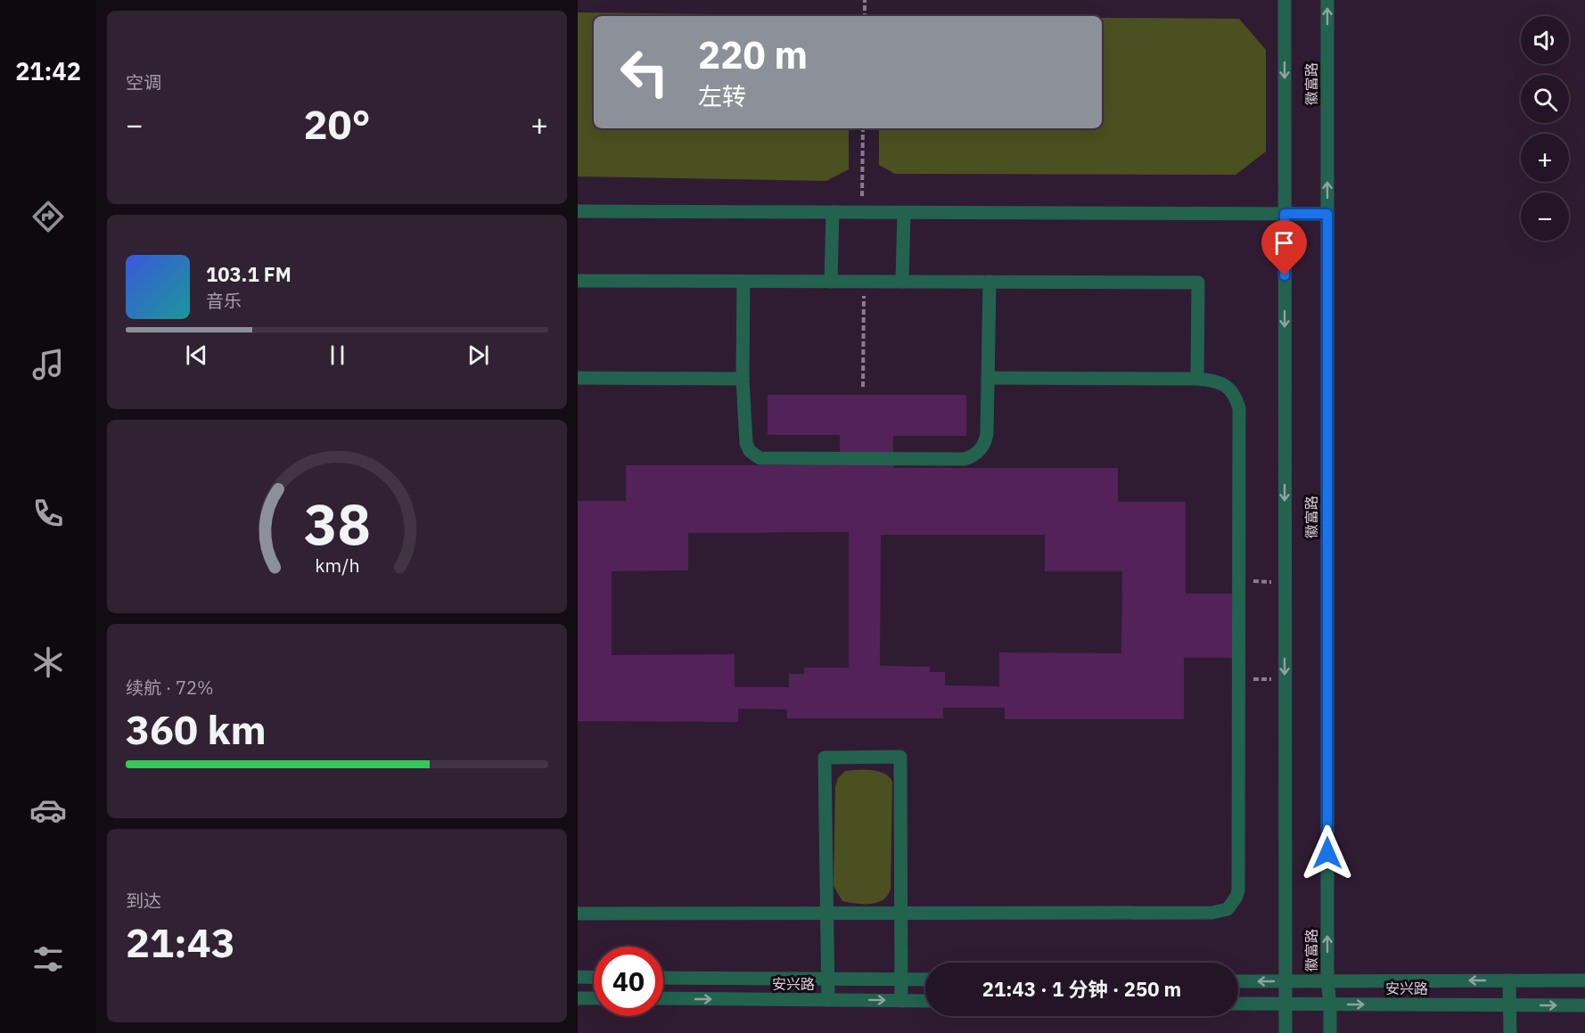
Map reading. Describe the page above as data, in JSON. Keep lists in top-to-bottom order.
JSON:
{
  "streets": {
    "street": ["徽富路", "安兴路"]
  },
  "crossings": [
    ["徽富路", "安兴路"]
  ],
  "page": {
    "tabs": "21:42",
    "tile": [
      "空调",
      ["续航 · 72%", "360 km"],
      ["到达", "21:43"]
    ],
    "map_buttons": ["+", "−"],
    "turn": ["220 m", "左转"],
    "heat": ["−", "20°", "+"],
    "song": ["103.1 FM", "音乐"],
    "limit": "40",
    "trip": "21:43 · 1 分钟 · 250 m",
    "gauge": ["38", "km/h"]
  }
}
